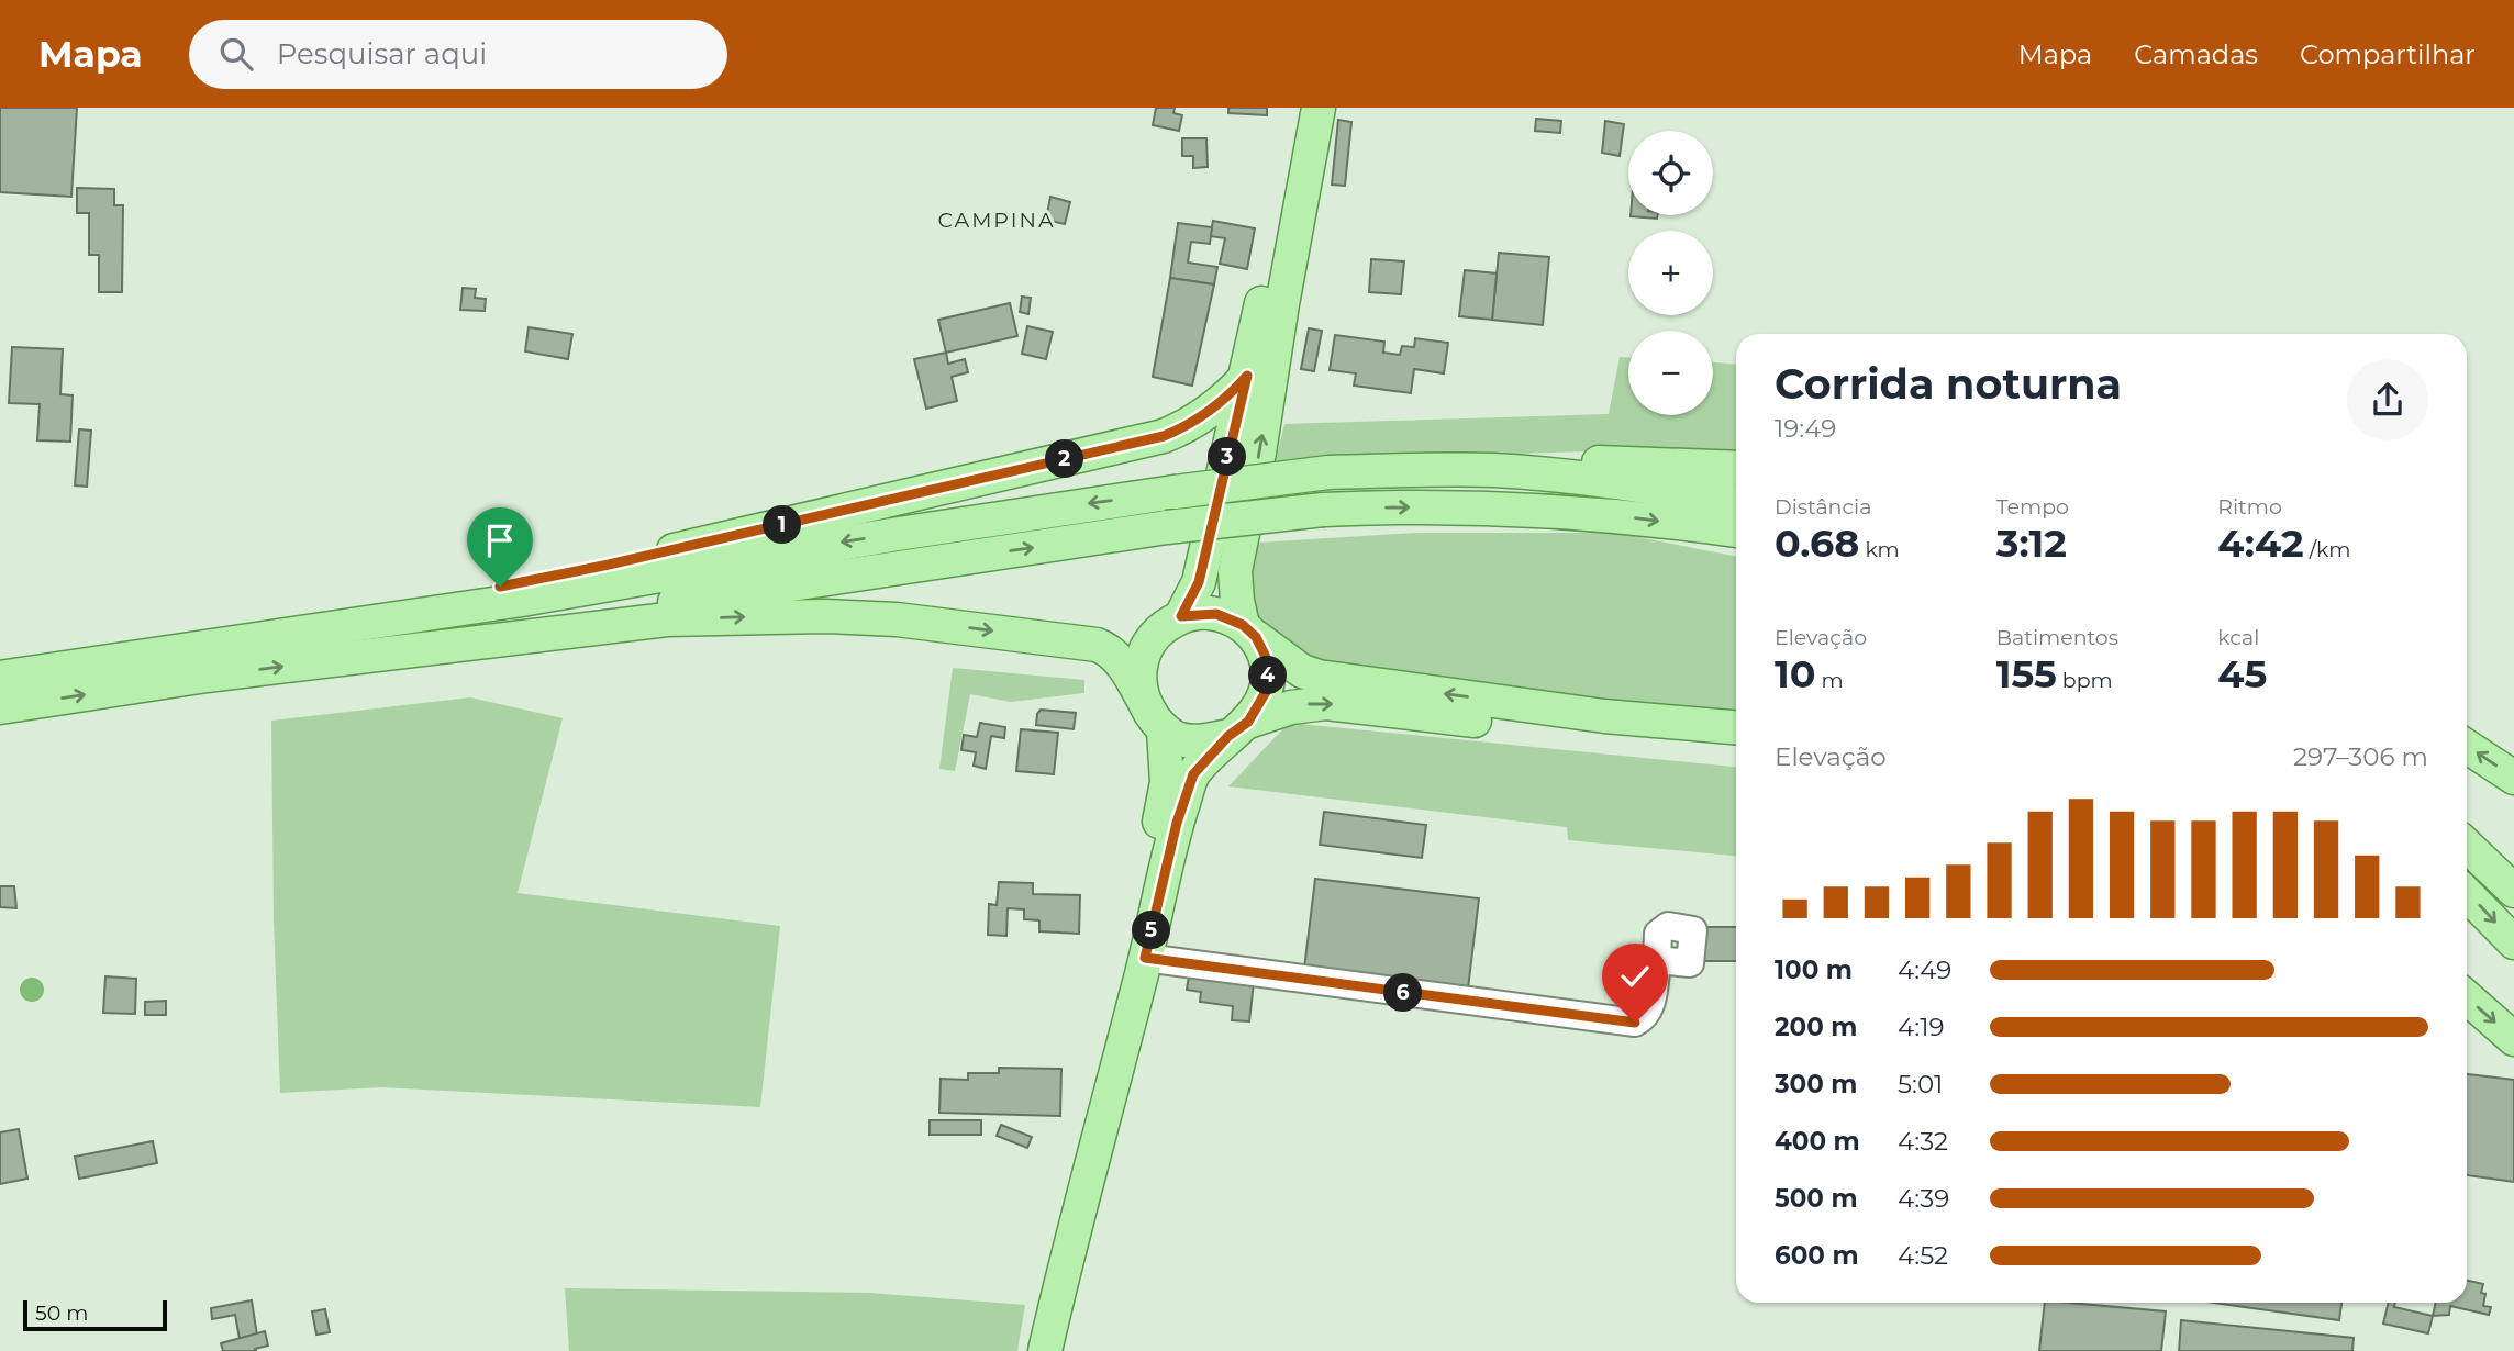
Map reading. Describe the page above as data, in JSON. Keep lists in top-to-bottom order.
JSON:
{
  "districts": ["CAMPINA"],
  "scale_bar": "50 m",
  "page": {
    "header": "Mapa",
    "search": "Pesquisar aqui",
    "nav": ["Mapa", "Camadas", "Compartilhar"],
    "map_buttons": ["+", "−"],
    "heading": ["Corrida noturna", "19:49"],
    "pins": [
      "3",
      "2",
      "1",
      "4",
      "5",
      "6"
    ],
    "stats": [
      ["Distância", "0.68 km"],
      ["Tempo", "3:12"],
      ["Ritmo", "4:42 /km"],
      ["Elevação", "10 m"],
      ["Batimentos", "155 bpm"],
      ["kcal", "45"]
    ],
    "chart": ["Elevação", "297–306 m"],
    "list": [
      {
        "name": "100 m",
        "note": "4:49"
      },
      {
        "name": "200 m",
        "note": "4:19"
      },
      {
        "name": "300 m",
        "note": "5:01"
      },
      {
        "name": "400 m",
        "note": "4:32"
      },
      {
        "name": "500 m",
        "note": "4:39"
      },
      {
        "name": "600 m",
        "note": "4:52"
      }
    ],
    "scale": "50 m"
  }
}
